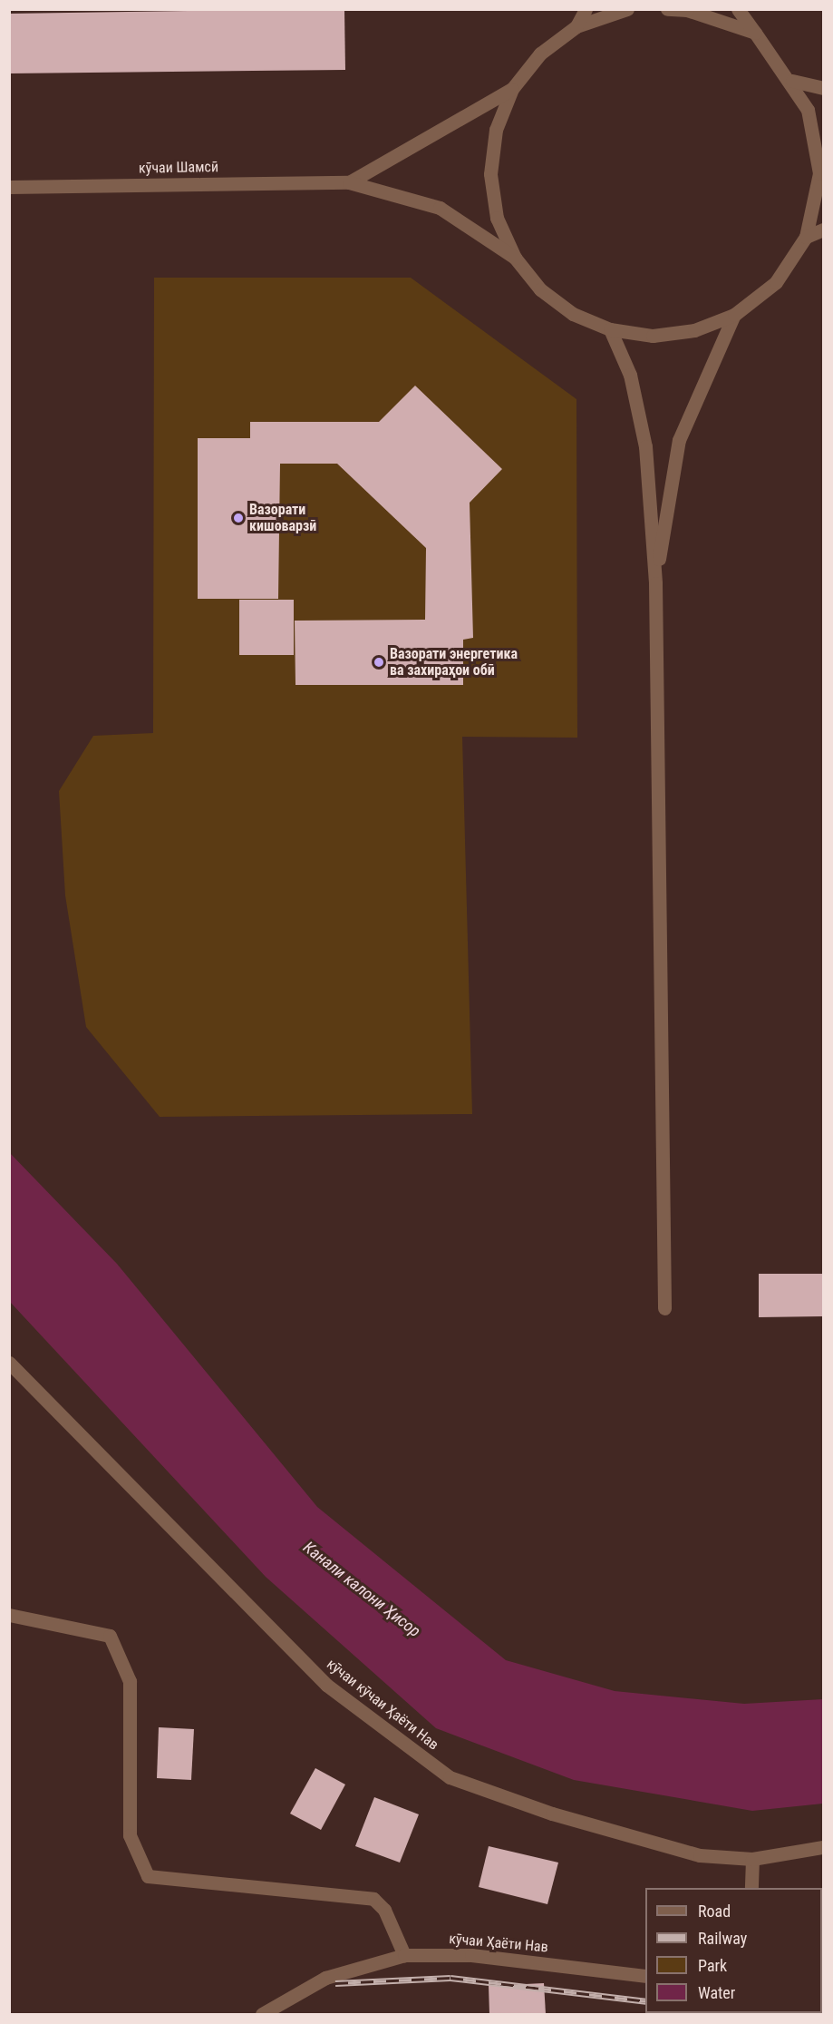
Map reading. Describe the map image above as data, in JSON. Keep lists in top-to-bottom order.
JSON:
{
  "streets": {
    "street": ["кӯчаи Шамсӣ", "кӯчаи кӯчаи Ҳаёти Нав", "кӯчаи Ҳаёти Нав"]
  },
  "water": ["Канали калони Ҳисор"],
  "places": ["Вазорати кишоварзӣ", "Вазорати энергетика ва захираҳои обӣ"],
  "legend": [
    "Road",
    "Railway",
    "Park",
    "Water"
  ]
}
